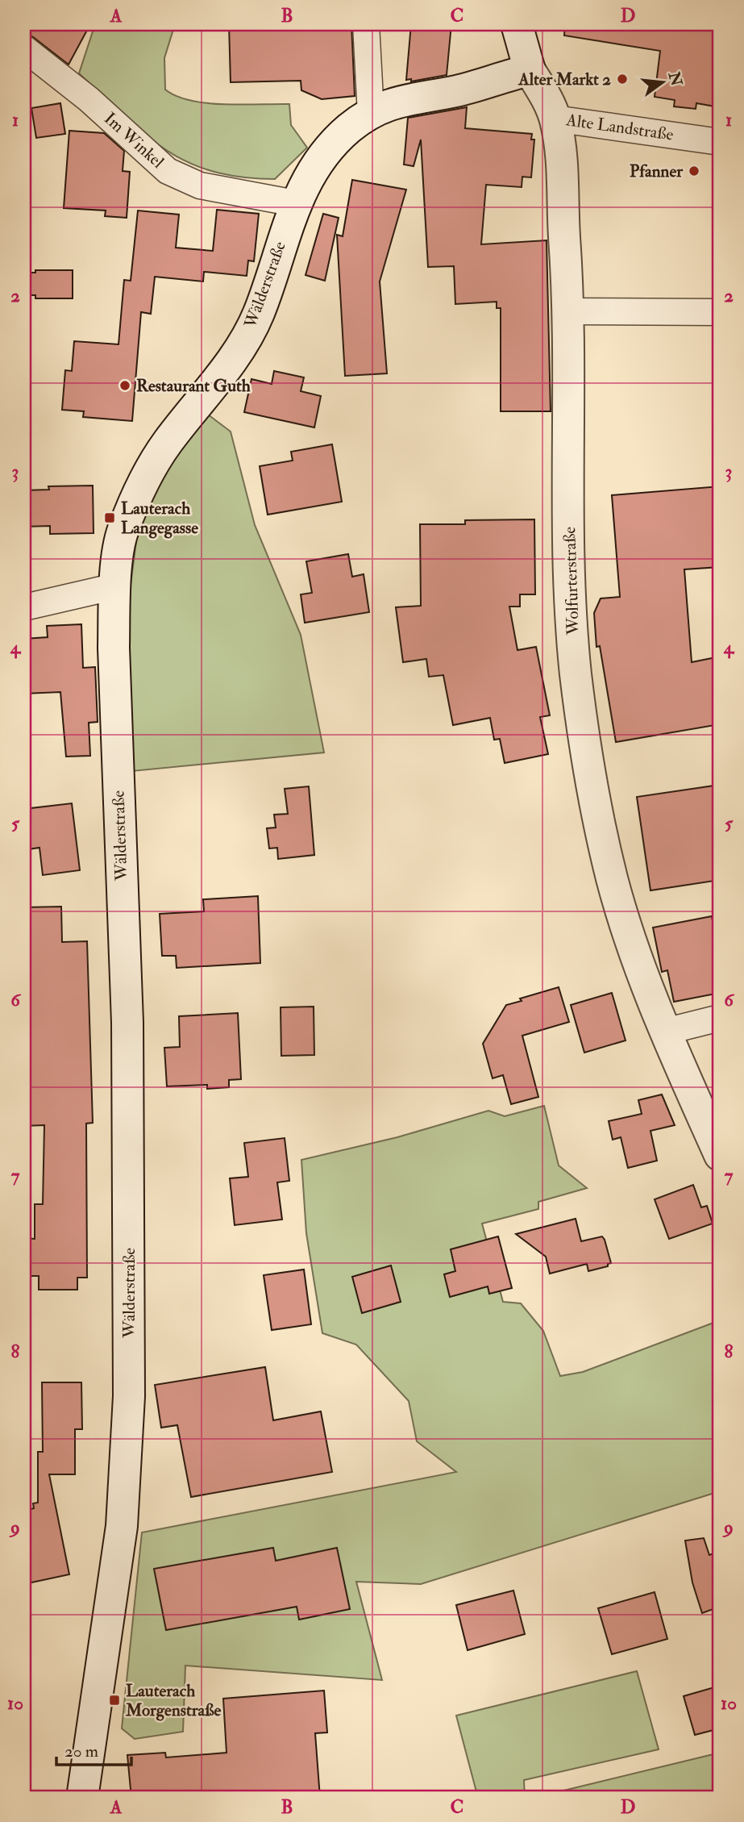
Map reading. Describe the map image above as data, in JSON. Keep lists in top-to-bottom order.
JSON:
{
  "streets": {
    "main road": ["Alte Landstraße", "Wälderstraße", "Wolfurterstraße"],
    "street": ["Im Winkel"]
  },
  "crossings": [
    ["Alte Landstraße", "Wälderstraße"],
    ["Alte Landstraße", "Wolfurterstraße"],
    ["Im Winkel", "Wälderstraße"]
  ],
  "places": {
    "other": ["Alter Markt 2", "Pfanner", "Restaurant Guth"],
    "transit": ["Lauterach Langegasse", "Lauterach Morgenstraße"]
  },
  "scale_bar": "20 m",
  "north": "right",
  "grid": {
    "columns": [
      "A",
      "B",
      "C",
      "D"
    ],
    "rows": [
      "1",
      "2",
      "3",
      "4",
      "5",
      "6",
      "7",
      "8",
      "9",
      "10"
    ]
  }
}
